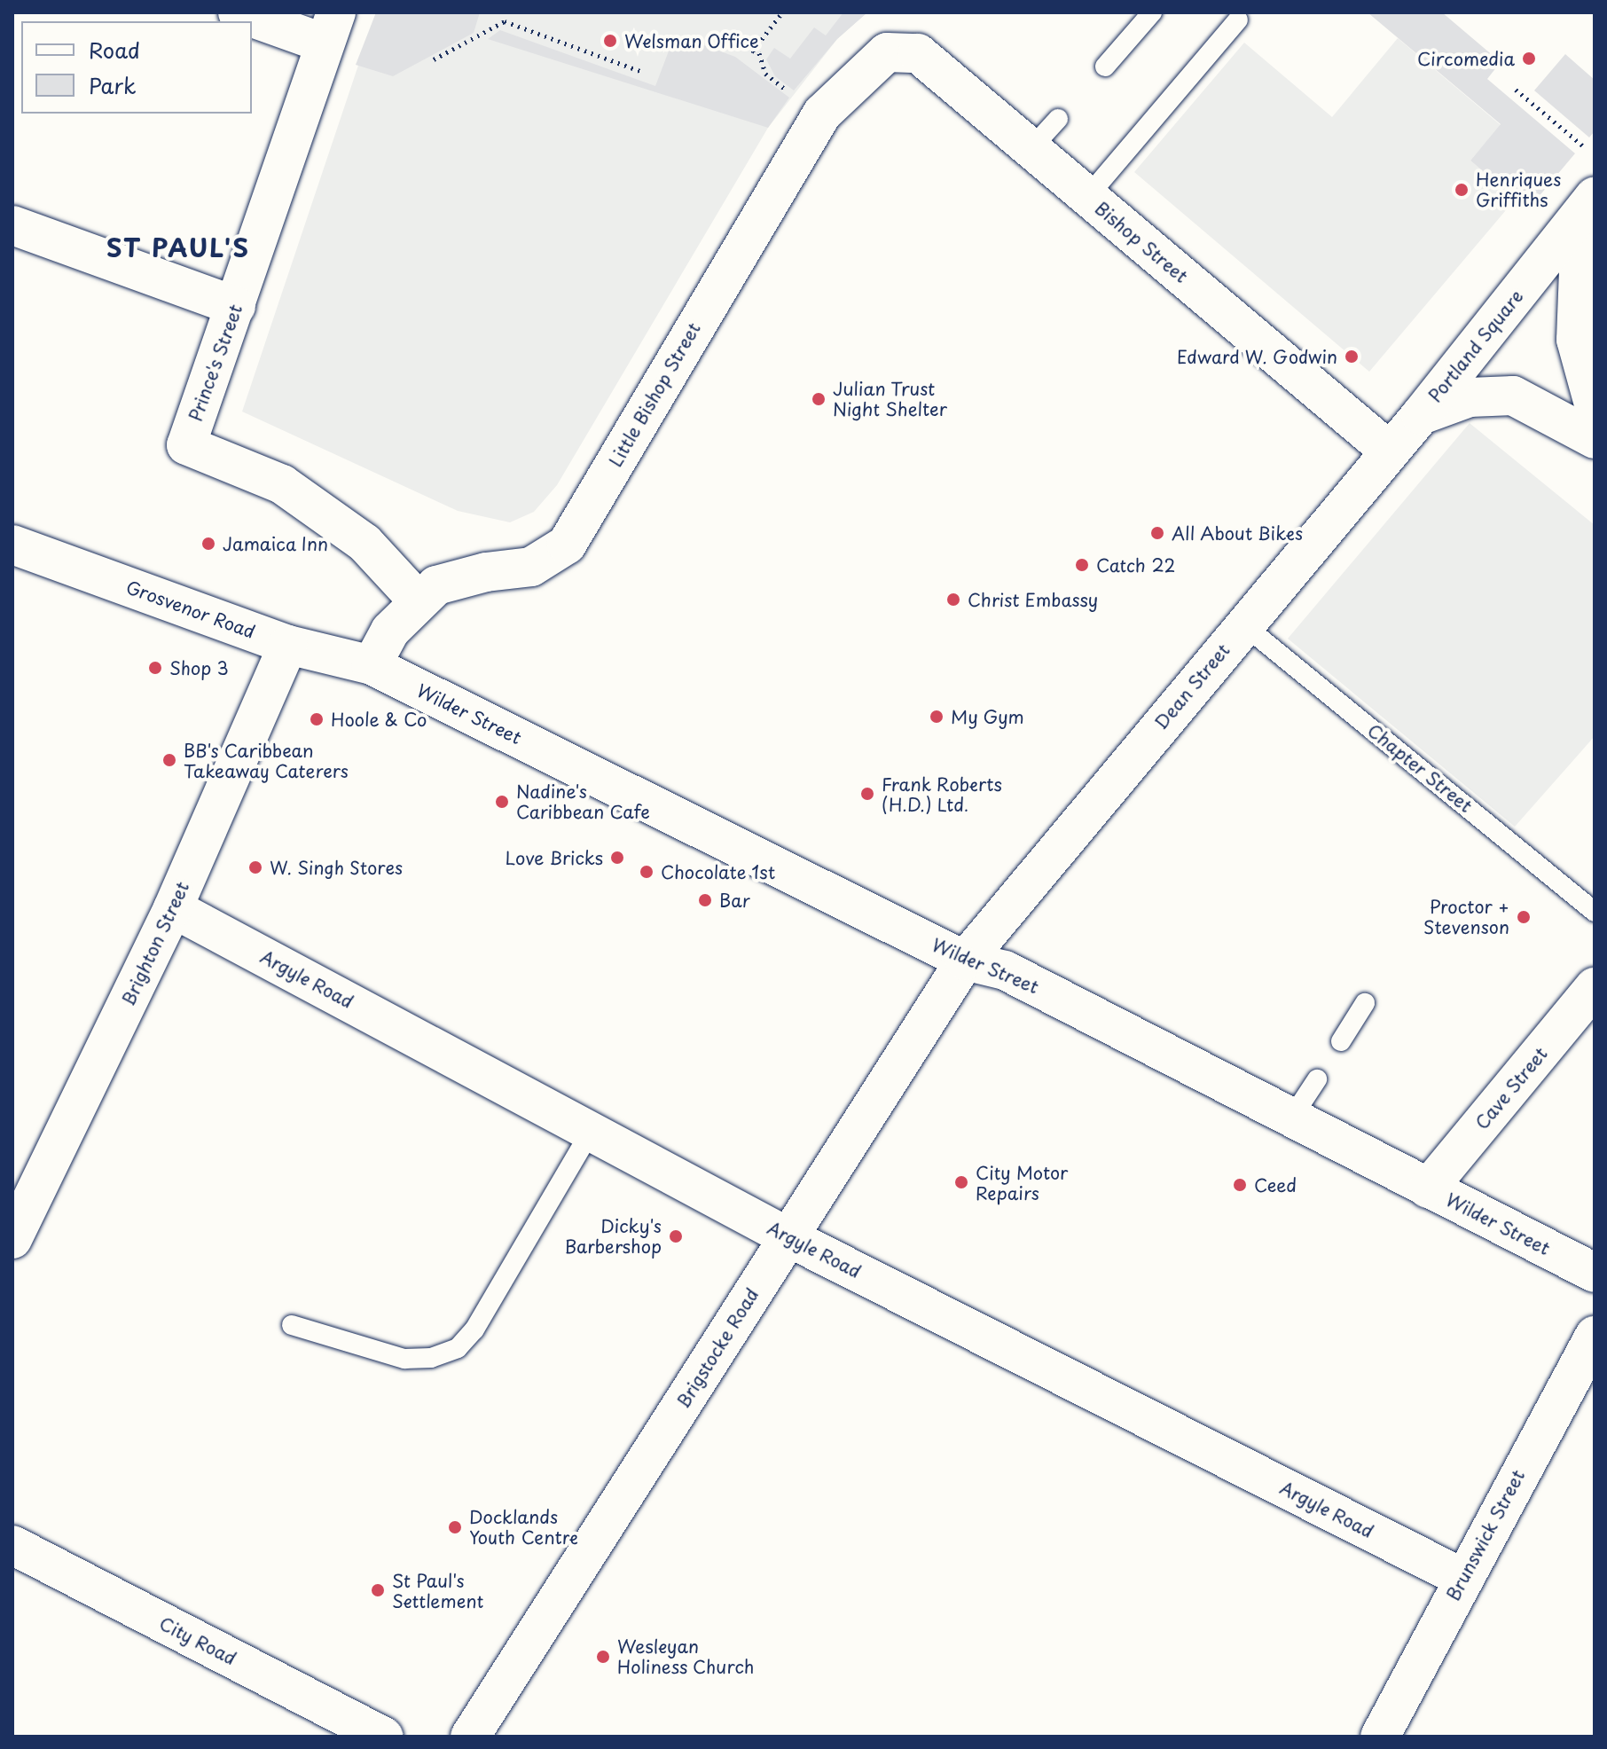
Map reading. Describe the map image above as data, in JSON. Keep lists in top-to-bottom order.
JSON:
{
  "streets": {
    "street": [
      "Bishop Street",
      "Portland Square",
      "Prince's Street",
      "Little Bishop Street",
      "Grosvenor Road",
      "Dean Street",
      "Wilder Street",
      "Brighton Street",
      "Argyle Road",
      "Cave Street",
      "Brigstocke Road",
      "Brunswick Street",
      "City Road"
    ],
    "lane": ["Chapter Street"]
  },
  "crossings": [
    ["Bishop Street", "Little Bishop Street"],
    ["Bishop Street", "Dean Street"],
    ["Portland Square", "Dean Street"],
    ["Prince's Street", "Little Bishop Street"],
    ["Little Bishop Street", "Grosvenor Road"],
    ["Little Bishop Street", "Wilder Street"],
    ["Grosvenor Road", "Wilder Street"],
    ["Grosvenor Road", "Brighton Street"],
    ["Dean Street", "Wilder Street"],
    ["Dean Street", "Chapter Street"],
    ["Dean Street", "Brigstocke Road"],
    ["Wilder Street", "Cave Street"],
    ["Wilder Street", "Brigstocke Road"],
    ["Brighton Street", "Argyle Road"],
    ["Argyle Road", "Brigstocke Road"],
    ["Argyle Road", "Brunswick Street"]
  ],
  "districts": ["ST PAUL'S"],
  "places": [
    "Welsman Office",
    "Circomedia",
    "Henriques Griffiths",
    "Edward W. Godwin",
    "Julian Trust Night Shelter",
    "All About Bikes",
    "Jamaica Inn",
    "Catch 22",
    "Christ Embassy",
    "Shop 3",
    "My Gym",
    "Hoole & Co",
    "BB's Caribbean Takeaway Caterers",
    "Frank Roberts (H.D.) Ltd.",
    "Nadine's Caribbean Cafe",
    "Love Bricks",
    "W. Singh Stores",
    "Chocolate 1st",
    "Bar",
    "Proctor + Stevenson",
    "City Motor Repairs",
    "Ceed",
    "Dicky's Barbershop",
    "Docklands Youth Centre",
    "St Paul's Settlement",
    "Wesleyan Holiness Church"
  ],
  "legend": ["Road", "Park"]
}
